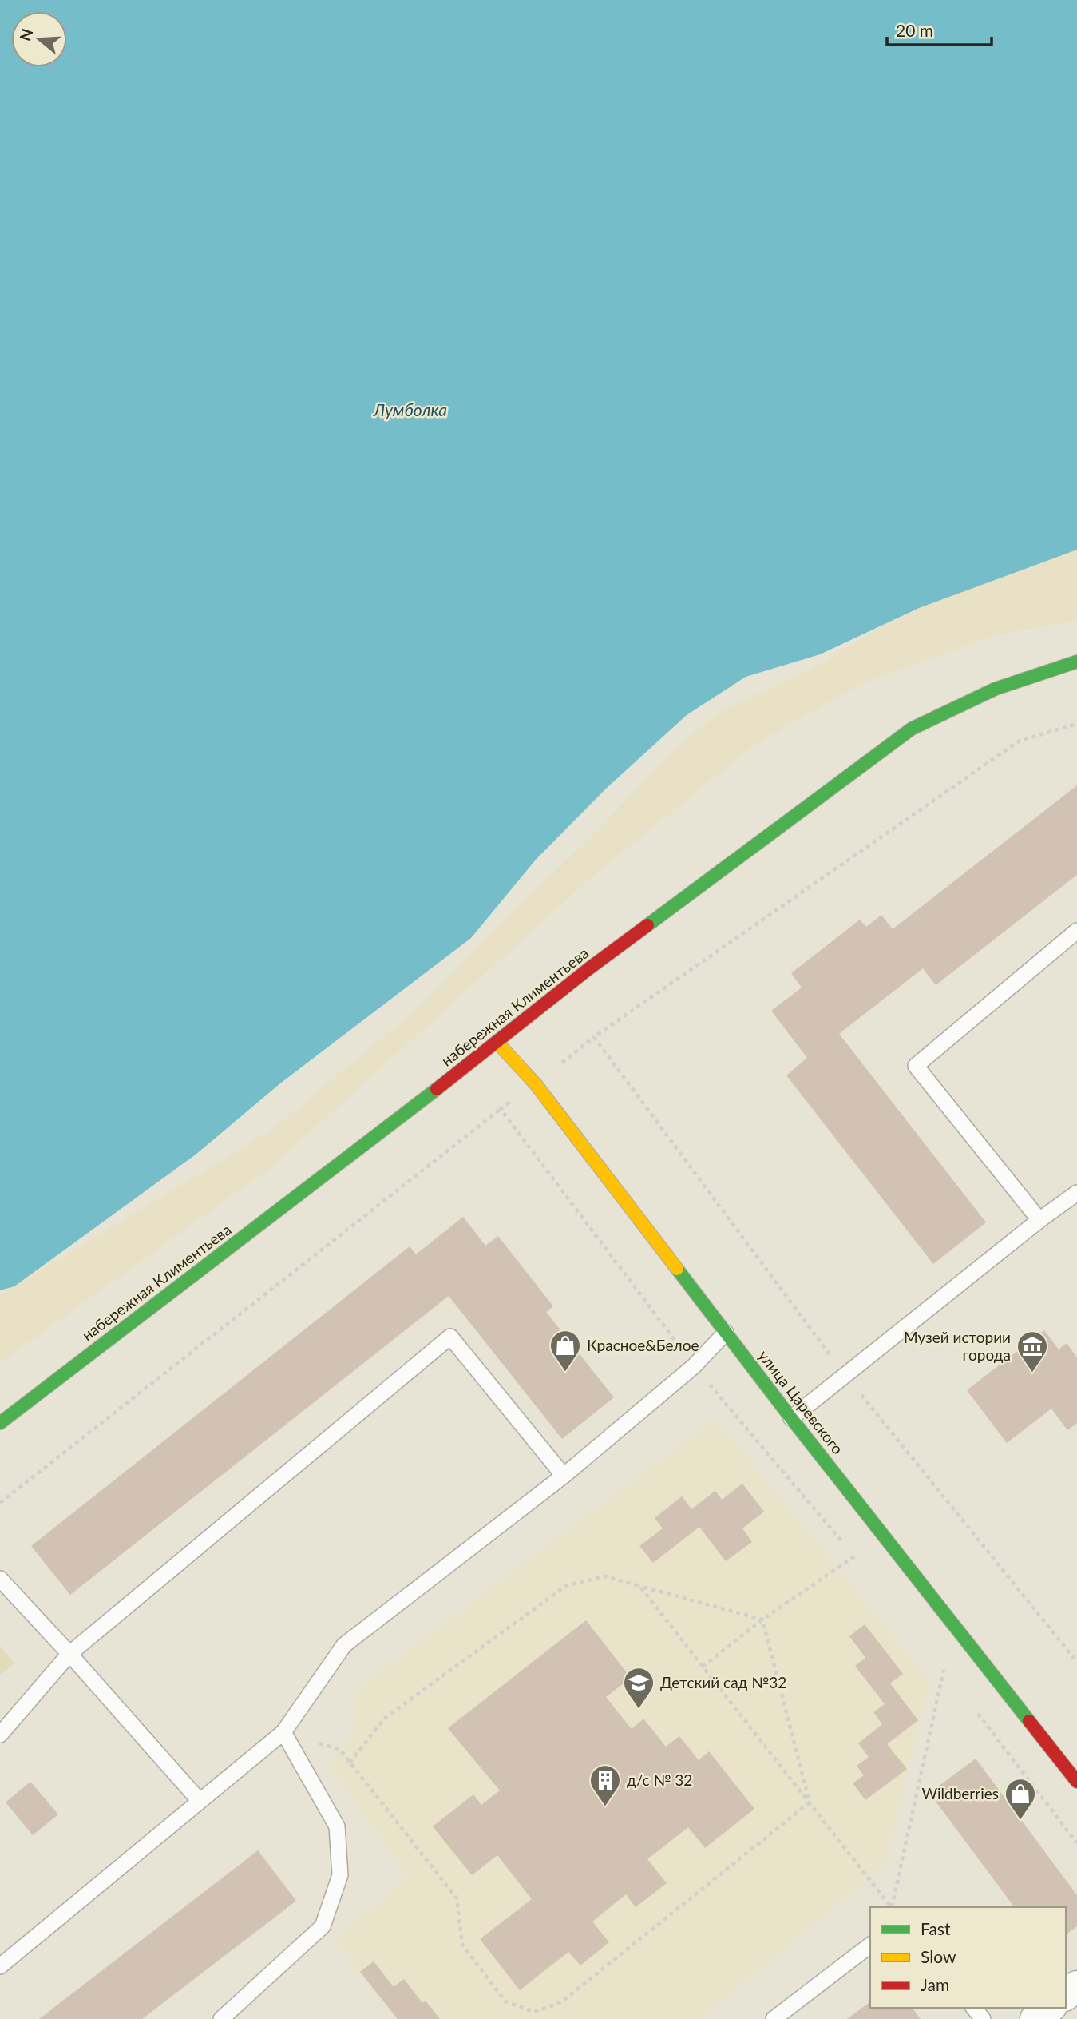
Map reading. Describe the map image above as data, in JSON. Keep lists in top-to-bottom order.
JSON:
{
  "streets": {
    "street": ["набережная Климентьева", "улица Царевского"]
  },
  "crossings": [
    ["набережная Климентьева", "улица Царевского"]
  ],
  "water": ["Лумболка"],
  "places": {
    "shop": ["Красное&Белое", "Wildberries"],
    "museum": ["Музей истории города"],
    "school or university": ["Детский сад №32"],
    "building": ["д/с № 32"]
  },
  "legend": ["Fast", "Slow", "Jam"],
  "scale_bar": "20 m",
  "north": "left"
}
